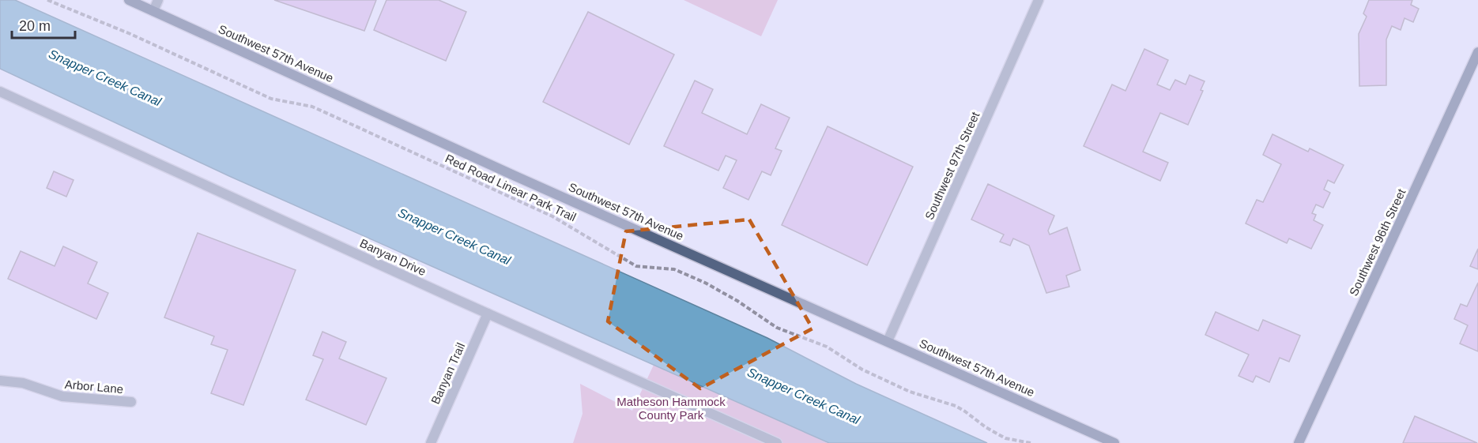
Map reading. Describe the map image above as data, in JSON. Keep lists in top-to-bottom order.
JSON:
{
  "streets": {
    "main road": ["Southwest 57th Avenue", "Southwest 96th Street"],
    "street": [
      "Southwest 97th Street",
      "Banyan Drive",
      "Banyan Trail",
      "Arbor Lane"
    ],
    "path": ["Red Road Linear Park Trail"]
  },
  "crossings": [
    ["Southwest 57th Avenue", "Southwest 97th Street"],
    ["Banyan Drive", "Banyan Trail"]
  ],
  "water": ["Snapper Creek Canal"],
  "parks": ["Matheson Hammock County Park"],
  "scale_bar": "20 m"
}
